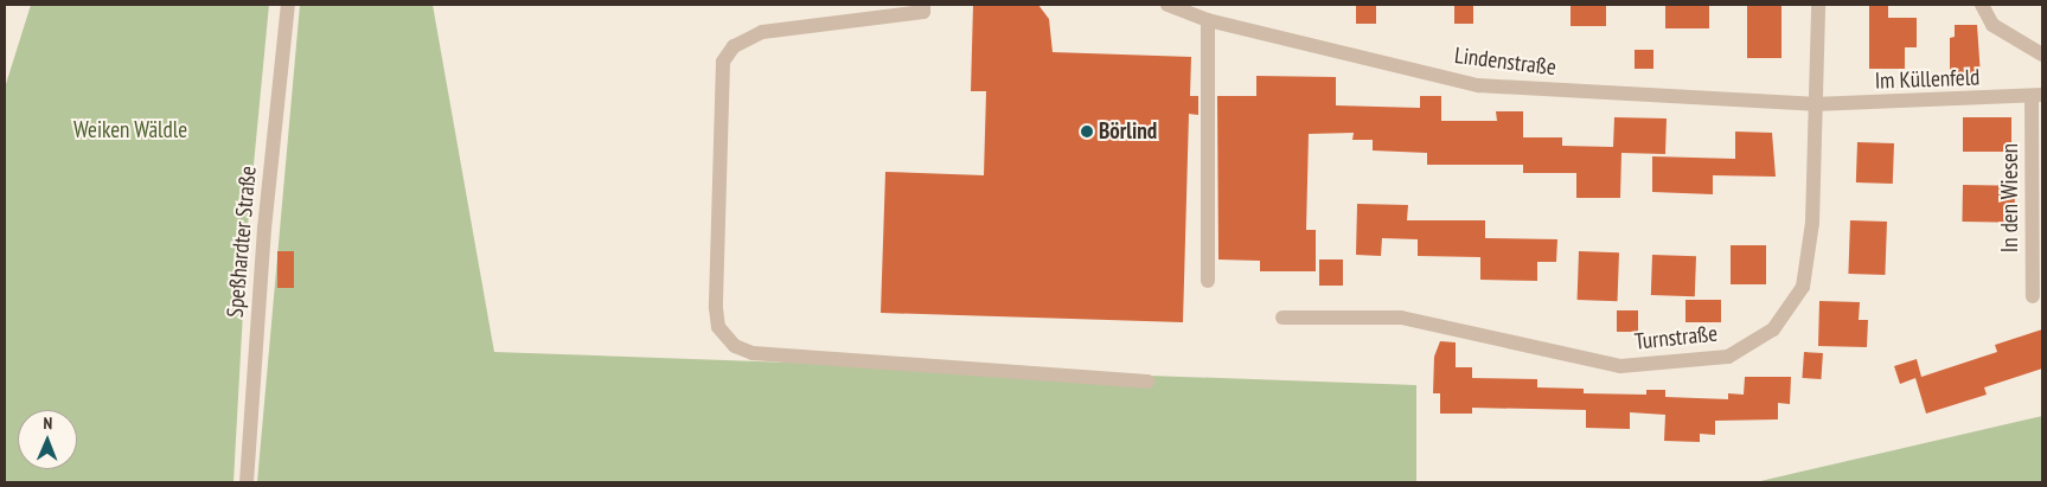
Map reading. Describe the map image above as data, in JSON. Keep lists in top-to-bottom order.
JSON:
{
  "streets": {
    "street": [
      "Lindenstraße",
      "Im Küllenfeld",
      "In den Wiesen",
      "Speßhardter Straße",
      "Turnstraße"
    ]
  },
  "crossings": [
    ["Lindenstraße", "Im Küllenfeld"],
    ["Lindenstraße", "Turnstraße"],
    ["Im Küllenfeld", "In den Wiesen"],
    ["Im Küllenfeld", "Turnstraße"]
  ],
  "parks": ["Weiken Wäldle"],
  "places": ["Börlind"],
  "north": "top"
}
